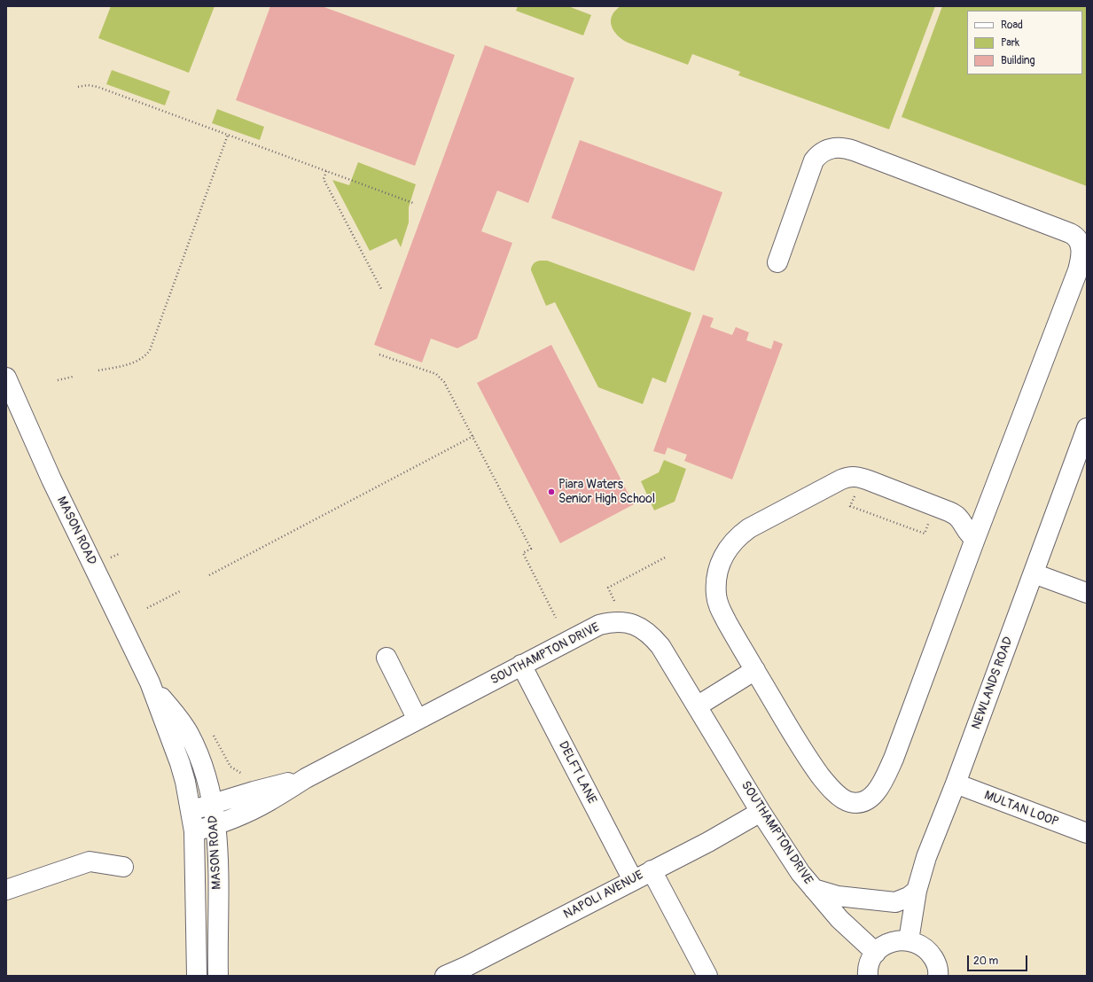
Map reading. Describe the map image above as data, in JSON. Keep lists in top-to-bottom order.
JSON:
{
  "streets": {
    "street": [
      "MASON ROAD",
      "SOUTHAMPTON DRIVE",
      "NEWLANDS ROAD",
      "DELFT LANE",
      "MULTAN LOOP",
      "NAPOLI AVENUE"
    ]
  },
  "crossings": [
    ["MASON ROAD", "SOUTHAMPTON DRIVE"],
    ["SOUTHAMPTON DRIVE", "NEWLANDS ROAD"],
    ["SOUTHAMPTON DRIVE", "DELFT LANE"],
    ["SOUTHAMPTON DRIVE", "NAPOLI AVENUE"],
    ["NEWLANDS ROAD", "MULTAN LOOP"],
    ["DELFT LANE", "NAPOLI AVENUE"]
  ],
  "places": ["Piara Waters Senior High School"],
  "legend": ["Road", "Park", "Building"],
  "scale_bar": "20 m"
}
